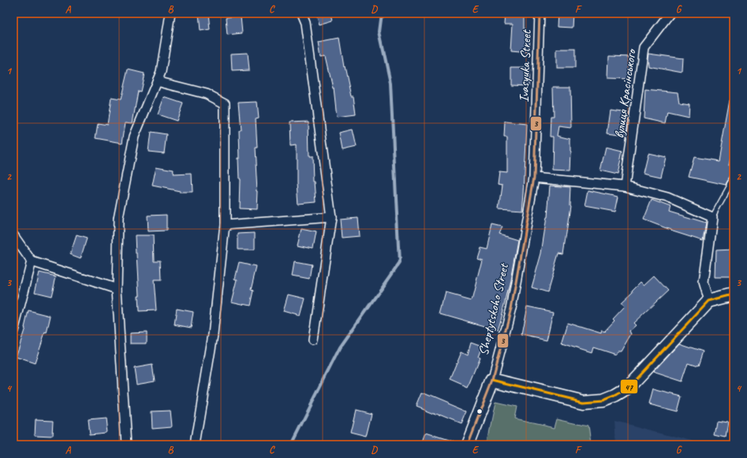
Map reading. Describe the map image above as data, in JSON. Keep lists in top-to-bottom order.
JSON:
{
  "streets": {
    "street": ["Ivasyuka Street", "вулиця Красінського", "Sheptytskoho Street"]
  },
  "crossings": [
    ["Ivasyuka Street", "Sheptytskoho Street"]
  ],
  "lines": ["transit line 3", "transit line 47"],
  "grid": {
    "columns": [
      "A",
      "B",
      "C",
      "D",
      "E",
      "F",
      "G"
    ],
    "rows": [
      "1",
      "2",
      "3",
      "4"
    ]
  }
}
